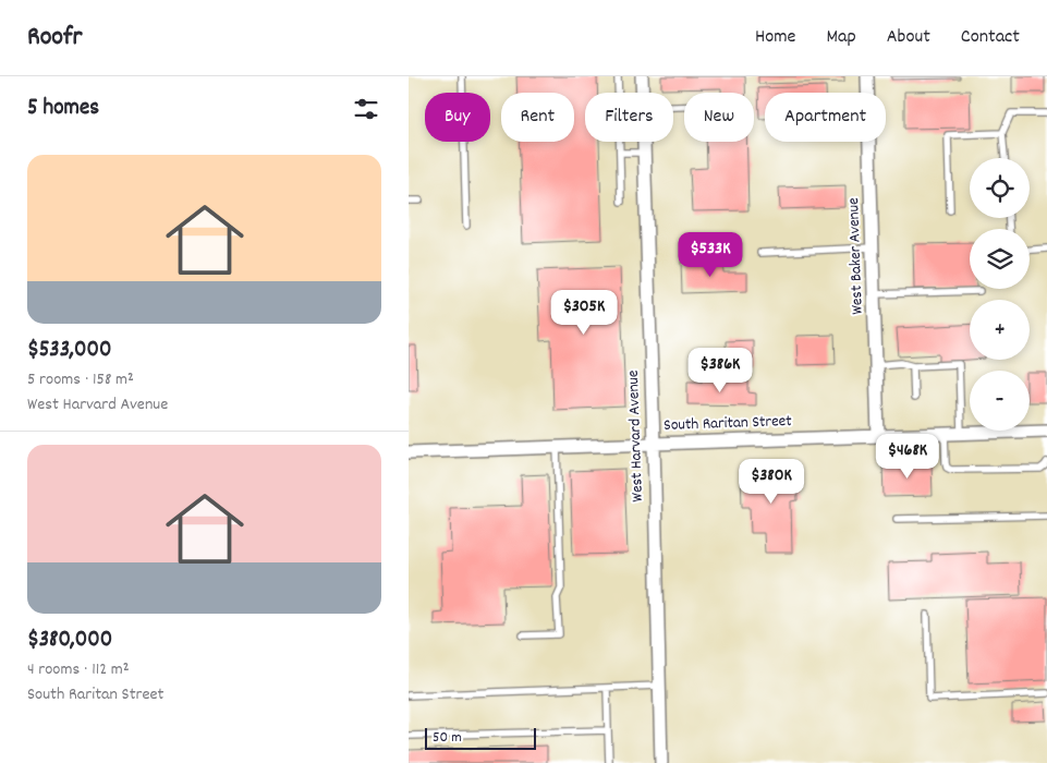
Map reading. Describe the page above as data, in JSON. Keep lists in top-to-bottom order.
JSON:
{
  "streets": {
    "street": ["West Baker Avenue", "South Raritan Street", "West Harvard Avenue"]
  },
  "crossings": [
    ["West Baker Avenue", "South Raritan Street"],
    ["South Raritan Street", "West Harvard Avenue"]
  ],
  "scale_bar": "50 m",
  "page": {
    "header": "Roofr",
    "nav": [
      "Home",
      "Map",
      "About",
      "Contact"
    ],
    "heading": "5 homes",
    "chip": [
      "Buy",
      "Rent",
      "Filters",
      "New",
      "Apartment"
    ],
    "list": [
      {
        "name": "$533,000",
        "note": "5 rooms · 158 m² · West Harvard Avenue"
      },
      {
        "name": "$380,000",
        "note": "4 rooms · 112 m² · South Raritan Street"
      }
    ],
    "map_buttons": ["+", "−"],
    "price": [
      "$533K",
      "$305K",
      "$386K",
      "$468K",
      "$380K"
    ],
    "scale": "50 m"
  }
}
